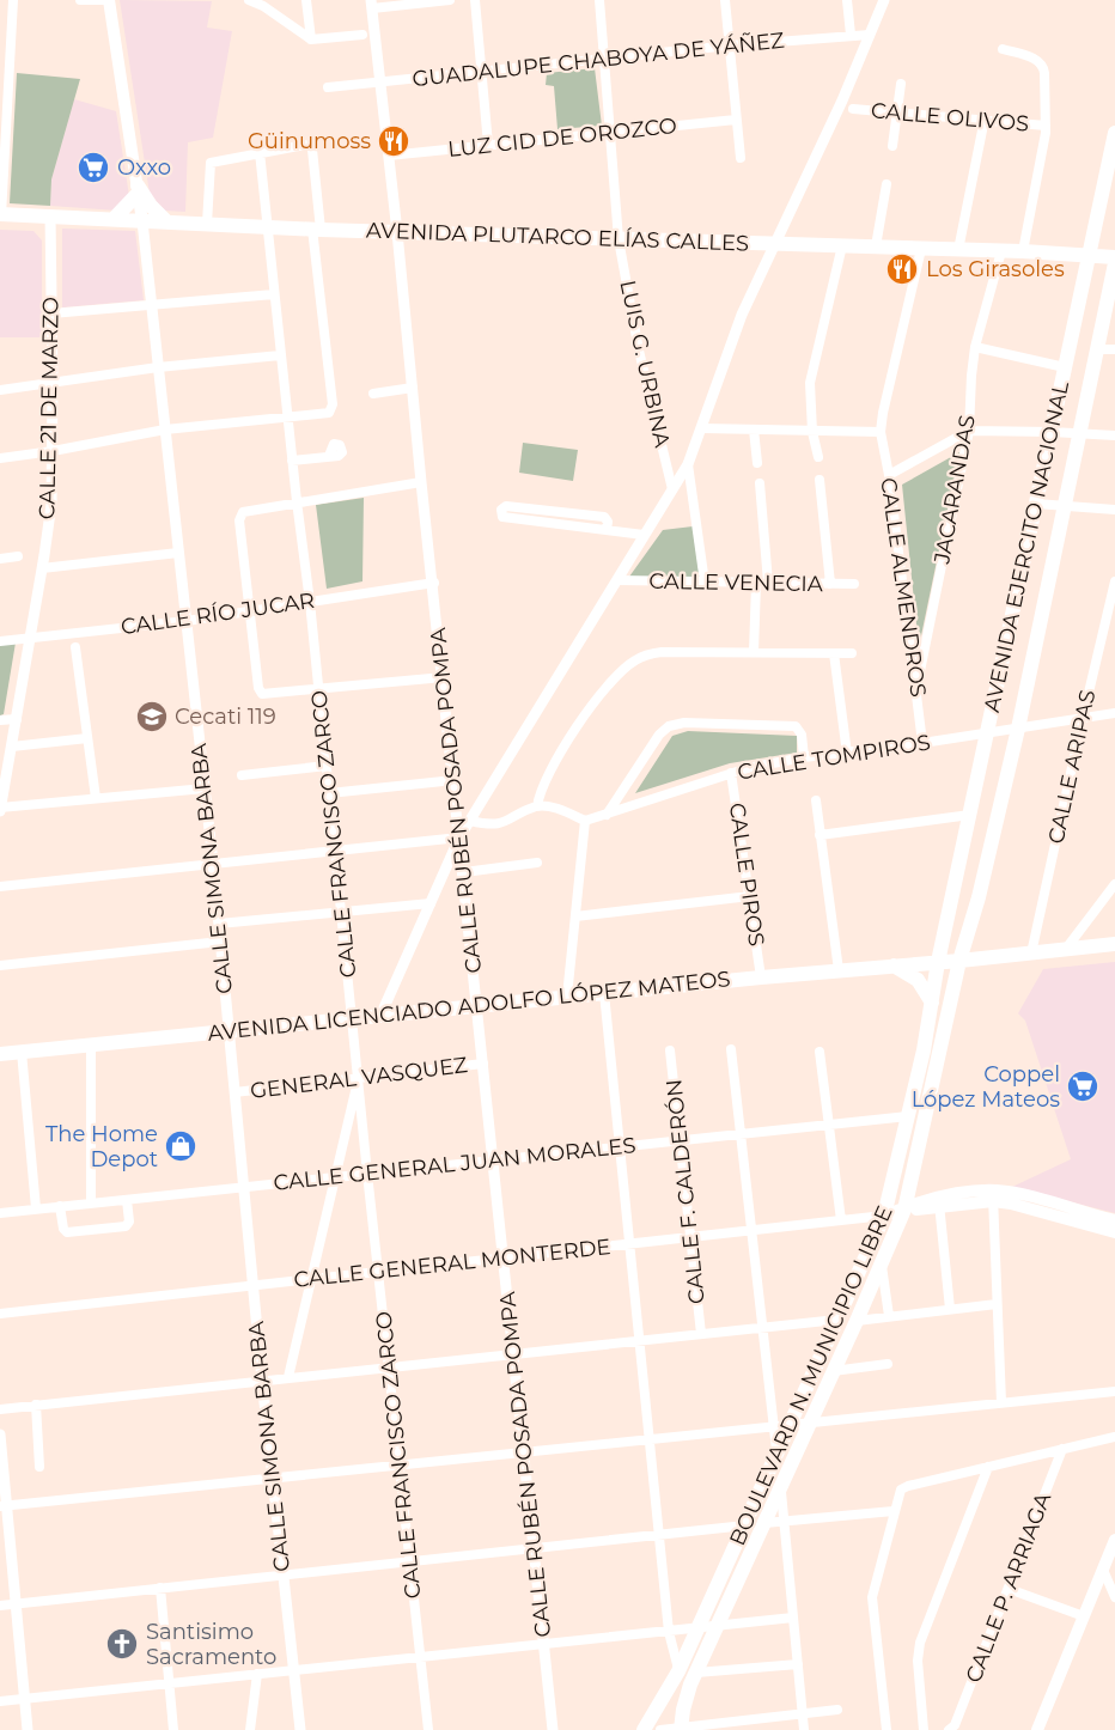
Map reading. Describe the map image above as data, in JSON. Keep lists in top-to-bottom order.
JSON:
{
  "streets": {
    "main road": [
      "AVENIDA PLUTARCO ELÍAS CALLES",
      "AVENIDA EJERCITO NACIONAL",
      "AVENIDA LICENCIADO ADOLFO LÓPEZ MATEOS",
      "CALLE GENERAL MONTERDE",
      "BOULEVARD N. MUNICIPIO LIBRE"
    ],
    "street": [
      "GUADALUPE CHABOYA DE YÁÑEZ",
      "CALLE OLIVOS",
      "LUZ CID DE OROZCO",
      "LUIS G. URBINA",
      "CALLE 21 DE MARZO",
      "JACARANDAS",
      "CALLE VENECIA",
      "CALLE ALMENDROS",
      "CALLE RÍO JUCAR",
      "CALLE TOMPIROS",
      "CALLE ARIPAS",
      "CALLE RUBÉN POSADA POMPA",
      "CALLE FRANCISCO ZARCO",
      "CALLE SIMONA BARBA",
      "CALLE PIROS",
      "GENERAL VASQUEZ",
      "CALLE GENERAL JUAN MORALES",
      "CALLE F. CALDERÓN",
      "CALLE P. ARRIAGA"
    ]
  },
  "crossings": [
    ["GUADALUPE CHABOYA DE YÁÑEZ", "LUIS G. URBINA"],
    ["GUADALUPE CHABOYA DE YÁÑEZ", "CALLE RUBÉN POSADA POMPA"],
    ["LUZ CID DE OROZCO", "LUIS G. URBINA"],
    ["LUZ CID DE OROZCO", "CALLE RUBÉN POSADA POMPA"],
    ["AVENIDA PLUTARCO ELÍAS CALLES", "LUIS G. URBINA"],
    ["AVENIDA PLUTARCO ELÍAS CALLES", "CALLE 21 DE MARZO"],
    ["AVENIDA PLUTARCO ELÍAS CALLES", "JACARANDAS"],
    ["AVENIDA PLUTARCO ELÍAS CALLES", "AVENIDA EJERCITO NACIONAL"],
    ["AVENIDA PLUTARCO ELÍAS CALLES", "CALLE ALMENDROS"],
    ["AVENIDA PLUTARCO ELÍAS CALLES", "CALLE RUBÉN POSADA POMPA"],
    ["AVENIDA PLUTARCO ELÍAS CALLES", "CALLE FRANCISCO ZARCO"],
    ["AVENIDA PLUTARCO ELÍAS CALLES", "CALLE SIMONA BARBA"],
    ["CALLE 21 DE MARZO", "CALLE RÍO JUCAR"],
    ["JACARANDAS", "CALLE ALMENDROS"],
    ["AVENIDA EJERCITO NACIONAL", "CALLE TOMPIROS"],
    ["AVENIDA EJERCITO NACIONAL", "AVENIDA LICENCIADO ADOLFO LÓPEZ MATEOS"],
    ["AVENIDA EJERCITO NACIONAL", "CALLE GENERAL MONTERDE"],
    ["AVENIDA EJERCITO NACIONAL", "BOULEVARD N. MUNICIPIO LIBRE"],
    ["CALLE ALMENDROS", "CALLE TOMPIROS"],
    ["CALLE RÍO JUCAR", "CALLE RUBÉN POSADA POMPA"],
    ["CALLE RÍO JUCAR", "CALLE FRANCISCO ZARCO"],
    ["CALLE RÍO JUCAR", "CALLE SIMONA BARBA"],
    ["CALLE TOMPIROS", "CALLE ARIPAS"],
    ["CALLE TOMPIROS", "CALLE PIROS"],
    ["CALLE ARIPAS", "AVENIDA LICENCIADO ADOLFO LÓPEZ MATEOS"],
    ["CALLE RUBÉN POSADA POMPA", "AVENIDA LICENCIADO ADOLFO LÓPEZ MATEOS"],
    ["CALLE RUBÉN POSADA POMPA", "GENERAL VASQUEZ"],
    ["CALLE RUBÉN POSADA POMPA", "CALLE GENERAL JUAN MORALES"],
    ["CALLE RUBÉN POSADA POMPA", "CALLE GENERAL MONTERDE"],
    ["CALLE FRANCISCO ZARCO", "AVENIDA LICENCIADO ADOLFO LÓPEZ MATEOS"],
    ["CALLE FRANCISCO ZARCO", "GENERAL VASQUEZ"],
    ["CALLE FRANCISCO ZARCO", "CALLE GENERAL JUAN MORALES"],
    ["CALLE FRANCISCO ZARCO", "CALLE GENERAL MONTERDE"],
    ["CALLE SIMONA BARBA", "AVENIDA LICENCIADO ADOLFO LÓPEZ MATEOS"],
    ["CALLE SIMONA BARBA", "GENERAL VASQUEZ"],
    ["CALLE SIMONA BARBA", "CALLE GENERAL JUAN MORALES"],
    ["CALLE SIMONA BARBA", "CALLE GENERAL MONTERDE"],
    ["CALLE PIROS", "AVENIDA LICENCIADO ADOLFO LÓPEZ MATEOS"],
    ["AVENIDA LICENCIADO ADOLFO LÓPEZ MATEOS", "BOULEVARD N. MUNICIPIO LIBRE"],
    ["CALLE GENERAL JUAN MORALES", "CALLE F. CALDERÓN"],
    ["CALLE GENERAL JUAN MORALES", "BOULEVARD N. MUNICIPIO LIBRE"],
    ["CALLE F. CALDERÓN", "CALLE GENERAL MONTERDE"],
    ["CALLE GENERAL MONTERDE", "BOULEVARD N. MUNICIPIO LIBRE"]
  ],
  "places": {
    "restaurant": ["Güinumoss", "Los Girasoles"],
    "supermarket": ["Oxxo", "Coppel López Mateos"],
    "school or university": ["Cecati 119"],
    "shop": ["The Home Depot"],
    "church": ["Santisimo Sacramento"]
  }
}
